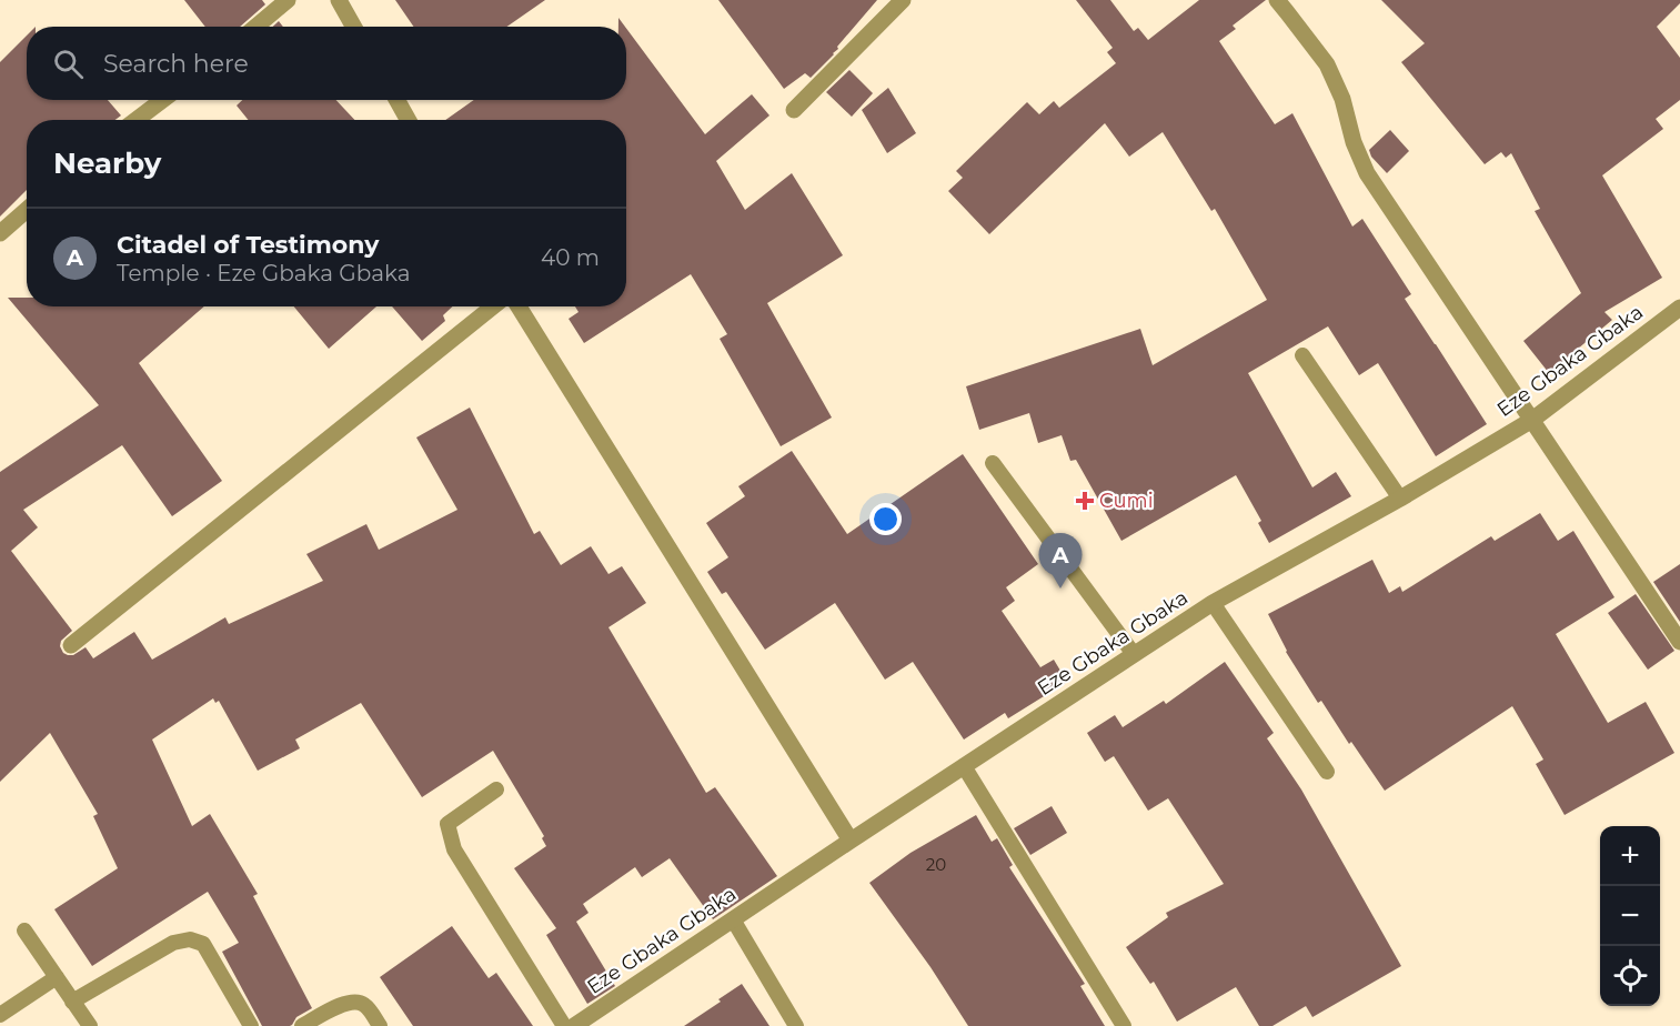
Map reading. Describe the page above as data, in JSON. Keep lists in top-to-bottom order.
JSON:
{
  "streets": {
    "street": ["Eze Gbaka Gbaka"]
  },
  "places": {
    "health": ["Cumi"]
  },
  "house_numbers": ["20"],
  "page": {
    "search": "Search here",
    "heading": "Nearby",
    "list": [
      {
        "mark": "A",
        "name": "Citadel of Testimony",
        "note": "Temple · Eze Gbaka Gbaka",
        "value": "40 m"
      }
    ],
    "pins": "A",
    "map_buttons": ["+", "−"]
  }
}
